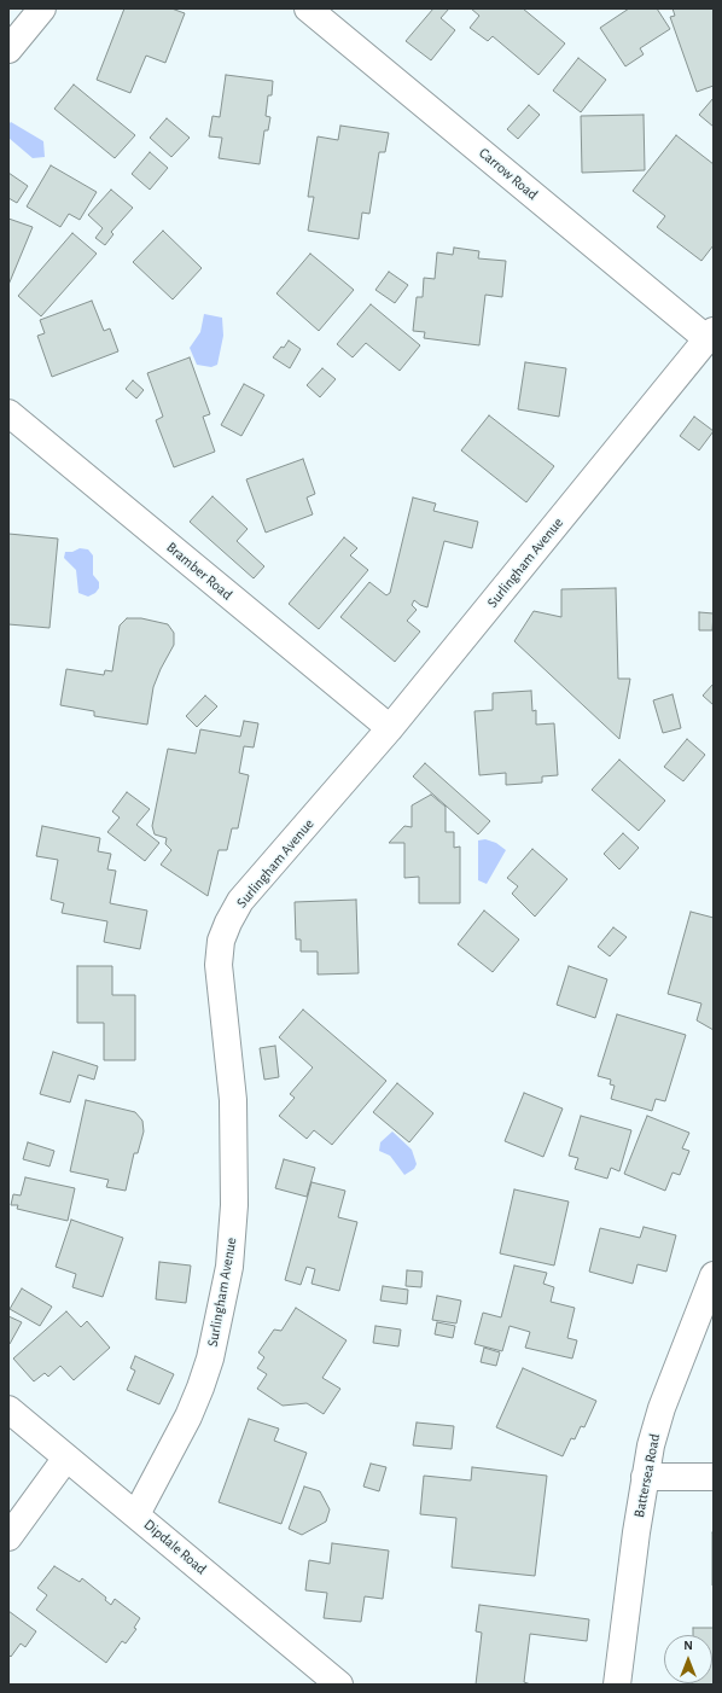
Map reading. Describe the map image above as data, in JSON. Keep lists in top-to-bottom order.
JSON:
{
  "streets": {
    "street": [
      "Carrow Road",
      "Surlingham Avenue",
      "Bramber Road",
      "Battersea Road",
      "Dipdale Road"
    ]
  },
  "crossings": [
    ["Carrow Road", "Surlingham Avenue"],
    ["Surlingham Avenue", "Bramber Road"],
    ["Surlingham Avenue", "Dipdale Road"]
  ],
  "north": "top"
}
